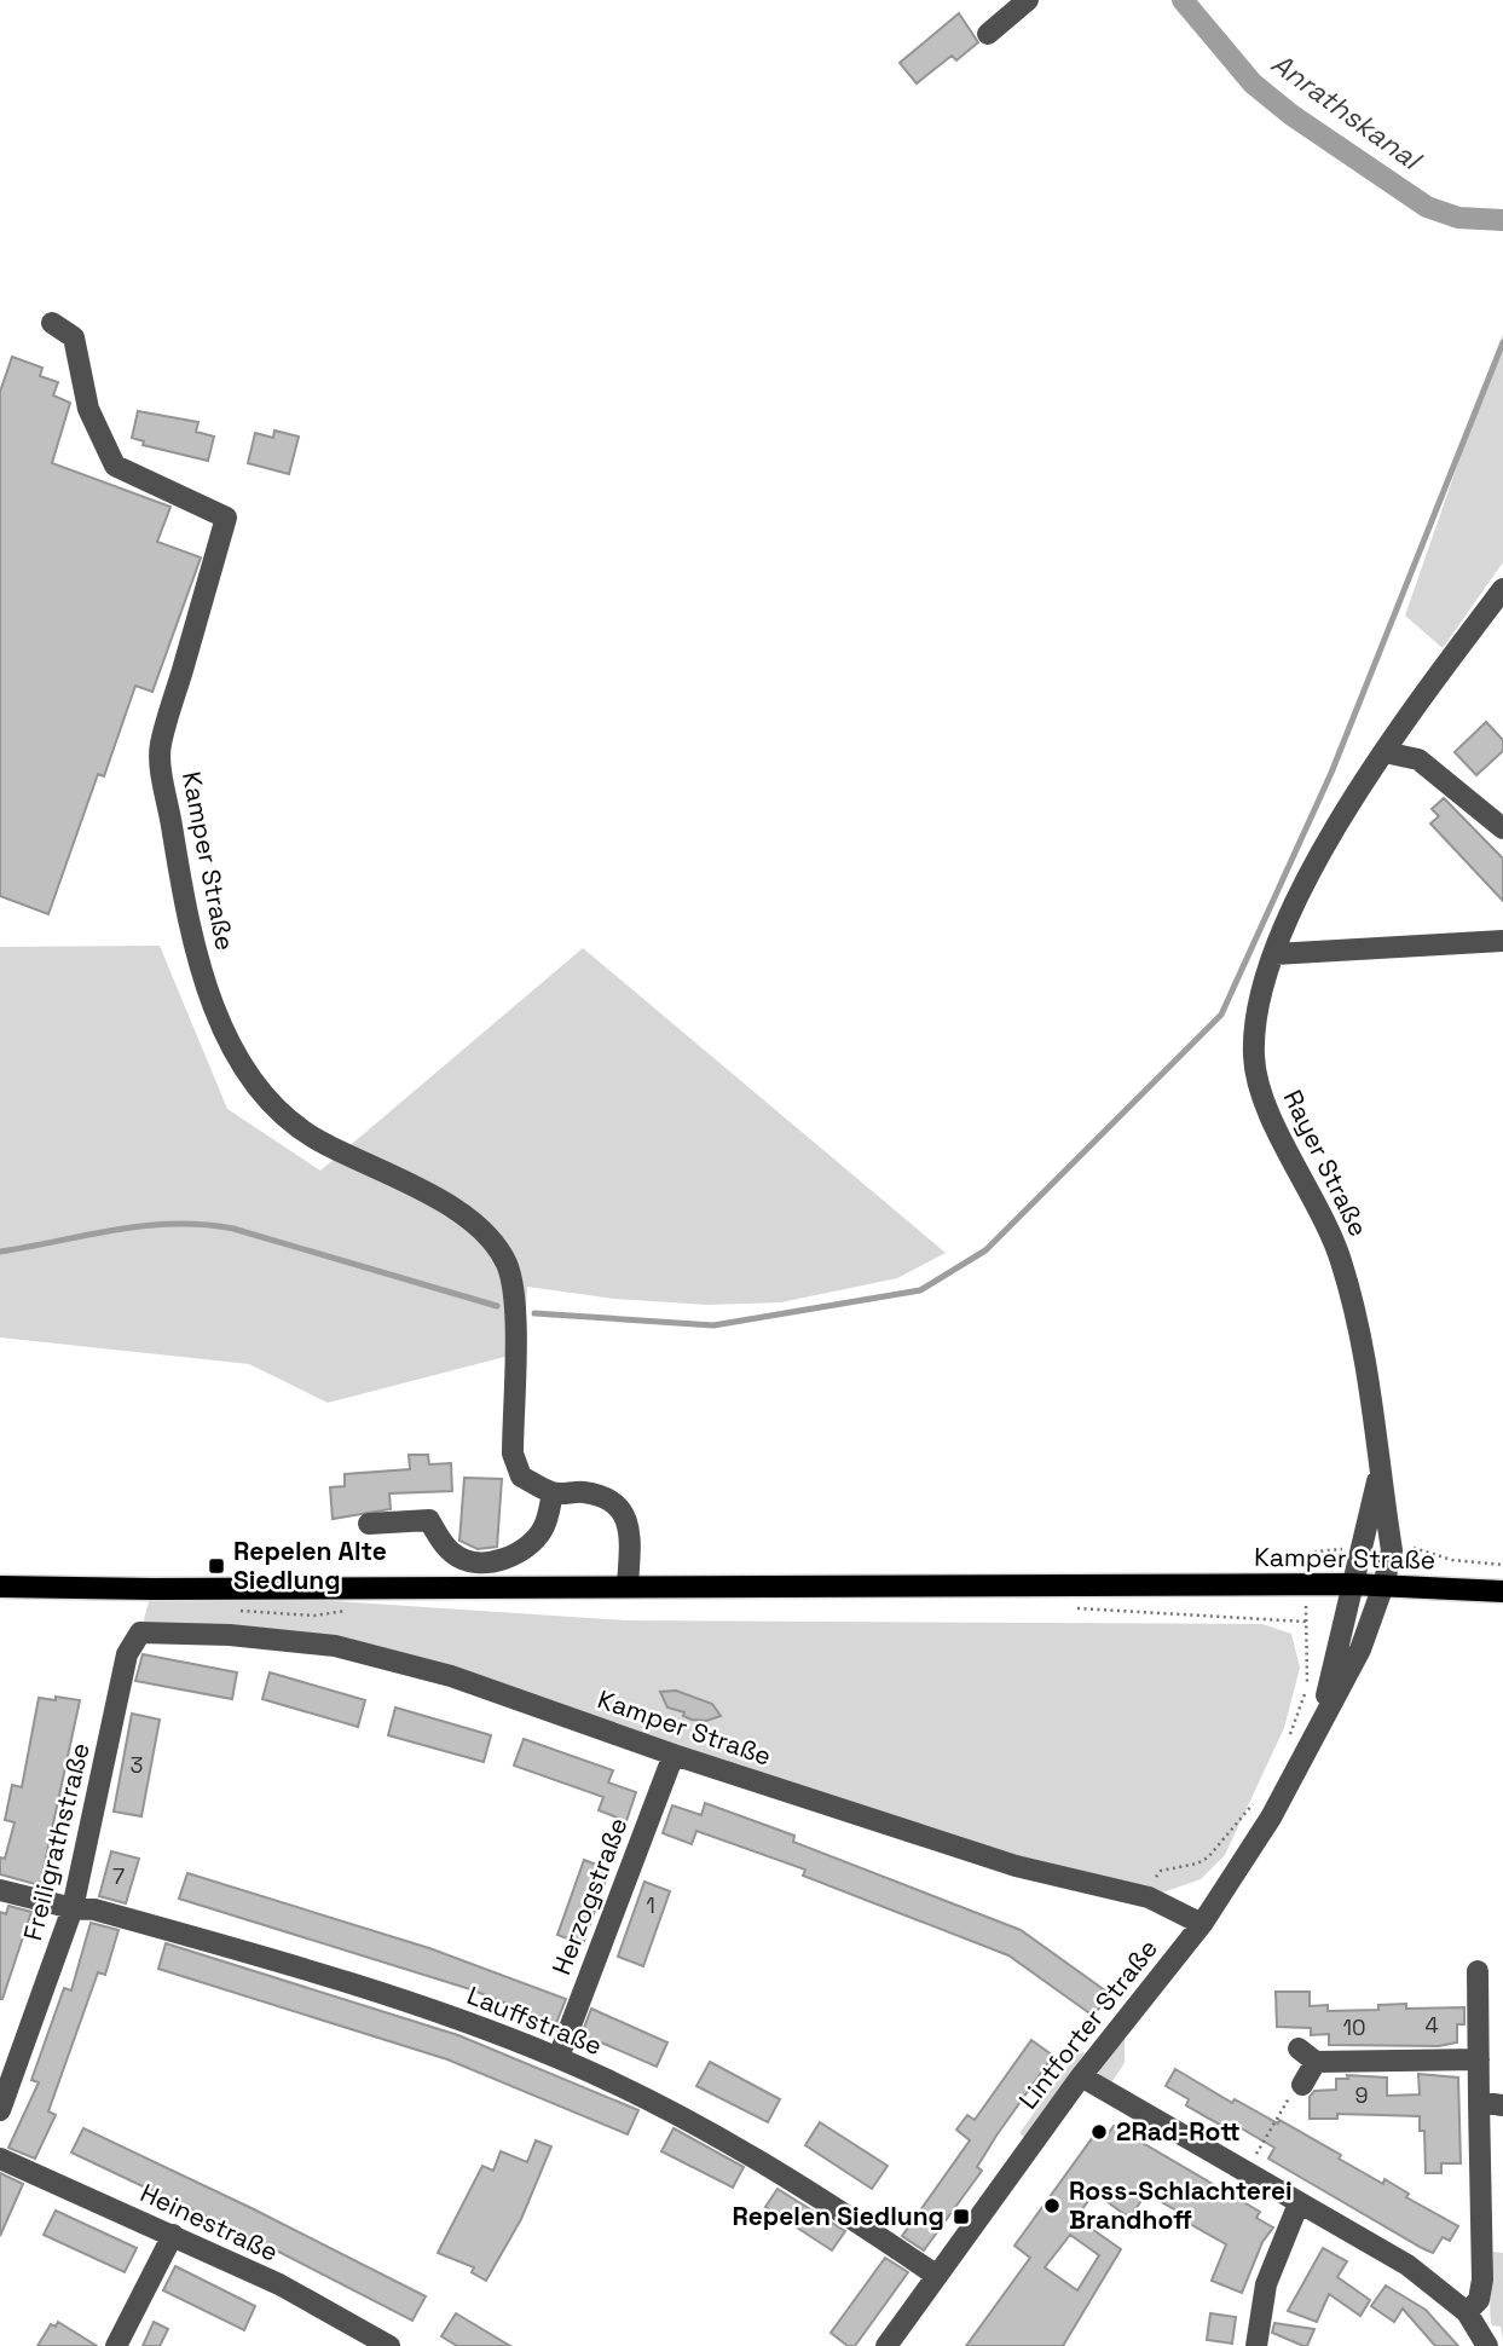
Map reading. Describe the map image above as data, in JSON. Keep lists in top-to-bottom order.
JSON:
{
  "streets": {
    "main road": ["Kamper Straße"],
    "street": [
      "Rayer Straße",
      "Freiligrathstraße",
      "Herzogstraße",
      "Lauffstraße",
      "Lintforter Straße",
      "Heinestraße"
    ]
  },
  "crossings": [
    ["Kamper Straße", "Rayer Straße"],
    ["Kamper Straße", "Freiligrathstraße"],
    ["Kamper Straße", "Herzogstraße"],
    ["Kamper Straße", "Lintforter Straße"],
    ["Rayer Straße", "Lintforter Straße"],
    ["Freiligrathstraße", "Lauffstraße"],
    ["Herzogstraße", "Lauffstraße"],
    ["Lauffstraße", "Lintforter Straße"]
  ],
  "water": ["Anrathskanal"],
  "places": {
    "transit": ["Repelen Alte Siedlung", "Repelen Siedlung"],
    "other": ["2Rad-Rott", "Ross-Schlachterei Brandhoff"]
  },
  "house_numbers": [
    "3",
    "7",
    "1",
    "4",
    "10",
    "9"
  ]
}
